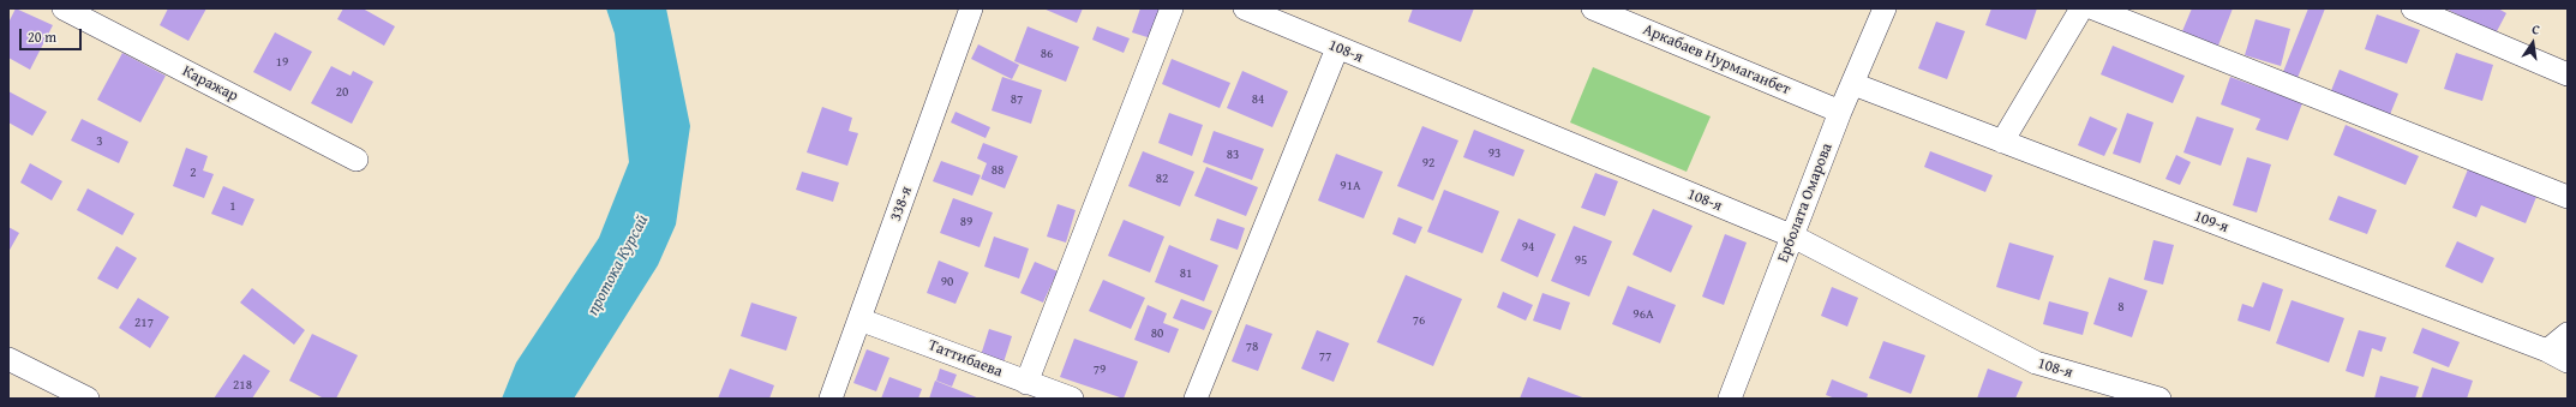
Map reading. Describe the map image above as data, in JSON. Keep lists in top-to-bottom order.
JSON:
{
  "streets": {
    "street": [
      "108-я",
      "Аркабаев Нурмаганбет",
      "Каражар",
      "Ерболата Омарова",
      "338-я",
      "109-я",
      "Таттибаева"
    ]
  },
  "crossings": [
    ["108-я", "Ерболата Омарова"],
    ["Аркабаев Нурмаганбет", "Ерболата Омарова"],
    ["Ерболата Омарова", "109-я"],
    ["338-я", "Таттибаева"]
  ],
  "water": ["протока Курсай"],
  "house_numbers": [
    "86",
    "19",
    "20",
    "87",
    "84",
    "3",
    "93",
    "83",
    "92",
    "88",
    "2",
    "82",
    "91А",
    "1",
    "89",
    "94",
    "95",
    "81",
    "90",
    "8",
    "96А",
    "76",
    "217",
    "80",
    "78",
    "77",
    "79",
    "218"
  ],
  "scale_bar": "20 m",
  "north": "top"
}
